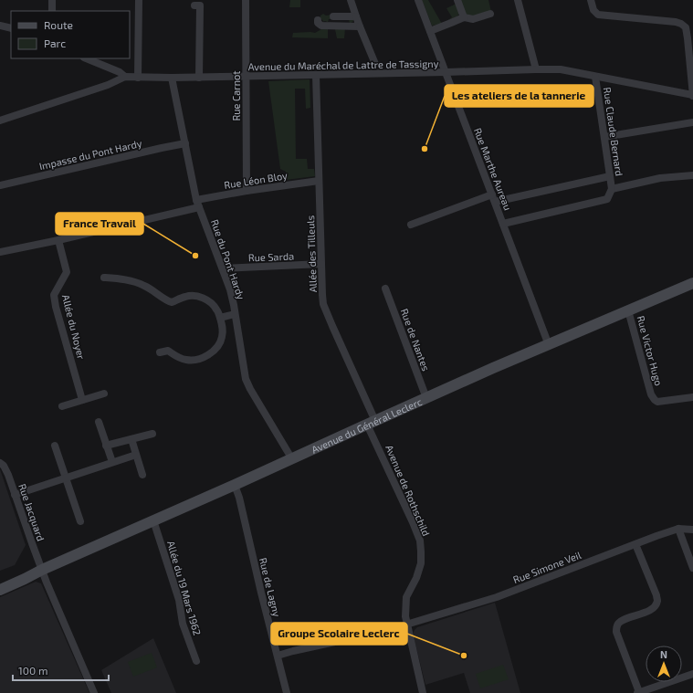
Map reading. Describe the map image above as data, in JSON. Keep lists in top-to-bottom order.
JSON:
{
  "streets": {
    "main road": ["Avenue du Général Leclerc"],
    "street": [
      "Avenue du Maréchal de Lattre de Tassigny",
      "Rue Carnot",
      "Rue Claude Bernard",
      "Impasse du Pont Hardy",
      "Rue Marthe Aureau",
      "Rue Léon Bloy",
      "Allée des Tilleuls",
      "Rue Sarda",
      "Rue du Pont Hardy",
      "Allée du Noyer",
      "Rue de Nantes",
      "Rue Victor Hugo",
      "Avenue de Rothschild",
      "Rue Jacquard",
      "Rue Simone Veil",
      "Rue de Lagny",
      "Allée du 19 Mars 1962"
    ]
  },
  "crossings": [
    ["Avenue du Maréchal de Lattre de Tassigny", "Rue Carnot"],
    ["Avenue du Maréchal de Lattre de Tassigny", "Rue Claude Bernard"],
    ["Avenue du Maréchal de Lattre de Tassigny", "Rue Marthe Aureau"],
    ["Avenue du Maréchal de Lattre de Tassigny", "Allée des Tilleuls"],
    ["Avenue du Maréchal de Lattre de Tassigny", "Rue du Pont Hardy"],
    ["Rue Carnot", "Rue Léon Bloy"],
    ["Impasse du Pont Hardy", "Rue du Pont Hardy"],
    ["Rue Marthe Aureau", "Avenue du Général Leclerc"],
    ["Rue Léon Bloy", "Allée des Tilleuls"],
    ["Rue Léon Bloy", "Rue du Pont Hardy"],
    ["Rue Léon Bloy", "Allée du Noyer"],
    ["Allée des Tilleuls", "Rue Sarda"],
    ["Allée des Tilleuls", "Avenue du Général Leclerc"],
    ["Allée des Tilleuls", "Avenue de Rothschild"],
    ["Rue Sarda", "Rue du Pont Hardy"],
    ["Rue du Pont Hardy", "Avenue du Général Leclerc"],
    ["Rue de Nantes", "Avenue du Général Leclerc"],
    ["Rue Victor Hugo", "Avenue du Général Leclerc"],
    ["Avenue du Général Leclerc", "Avenue de Rothschild"],
    ["Avenue du Général Leclerc", "Rue Jacquard"],
    ["Avenue du Général Leclerc", "Rue de Lagny"],
    ["Avenue du Général Leclerc", "Allée du 19 Mars 1962"],
    ["Avenue de Rothschild", "Rue Simone Veil"],
    ["Rue Simone Veil", "Rue de Lagny"]
  ],
  "places": ["Les ateliers de la tannerie", "France Travail", "Groupe Scolaire Leclerc"],
  "legend": ["Route", "Parc"],
  "scale_bar": "100 m",
  "north": "top"
}
